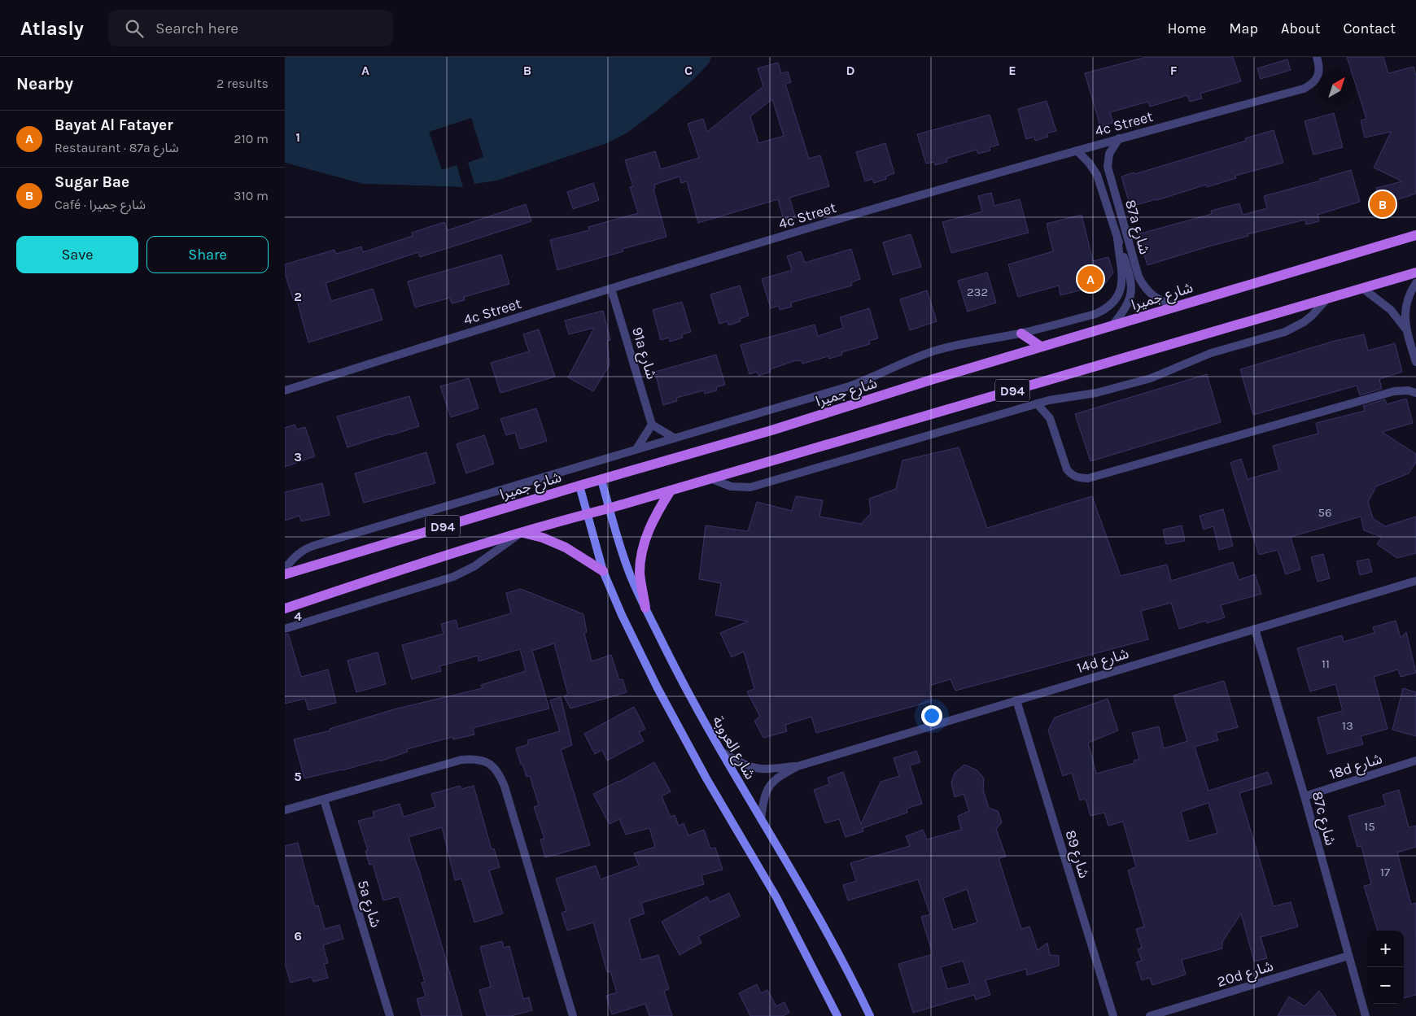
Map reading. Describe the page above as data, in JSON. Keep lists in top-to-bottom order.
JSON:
{
  "streets": {
    "main road": ["شارع جميرا", "D94", "شارع العروبة"],
    "street": [
      "4c Street",
      "87a شارع",
      "91a شارع",
      "14d شارع",
      "18d شارع",
      "87c شارع",
      "شارع 89",
      "5a شارع",
      "20d شارع"
    ]
  },
  "crossings": [
    ["4c Street", "87a شارع"],
    ["4c Street", "91a شارع"],
    ["87a شارع", "شارع جميرا"],
    ["شارع جميرا", "شارع العروبة"],
    ["D94", "شارع العروبة"],
    ["14d شارع", "شارع العروبة"],
    ["14d شارع", "87c شارع"],
    ["14d شارع", "شارع 89"],
    ["18d شارع", "87c شارع"],
    ["87c شارع", "20d شارع"]
  ],
  "house_numbers": [
    "232",
    "56",
    "11",
    "13",
    "15",
    "17"
  ],
  "north": "top right",
  "page": {
    "header": "Atlasly",
    "search": "Search here",
    "nav": [
      "Home",
      "Map",
      "About",
      "Contact"
    ],
    "heading": ["Nearby", "2 results"],
    "list": [
      {
        "mark": "A",
        "name": "Bayat Al Fatayer",
        "note": "Restaurant · 87a شارع",
        "value": "210 m"
      },
      {
        "mark": "B",
        "name": "Sugar Bae",
        "note": "Café · شارع جميرا",
        "value": "310 m"
      }
    ],
    "pins": ["B", "A"],
    "buttons": ["Save", "Share"],
    "map_buttons": ["+", "−"]
  },
  "grid": {
    "columns": [
      "A",
      "B",
      "C",
      "D",
      "E",
      "F"
    ],
    "rows": [
      "1",
      "2",
      "3",
      "4",
      "5",
      "6"
    ]
  }
}
